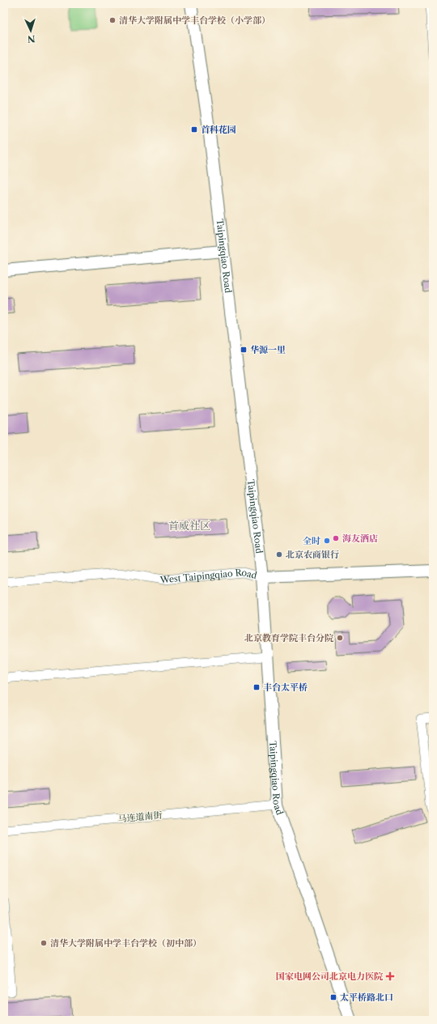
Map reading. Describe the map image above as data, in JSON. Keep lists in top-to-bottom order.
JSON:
{
  "streets": {
    "street": ["Taipingqiao Road", "West Taipingqiao Road", "马连道南街"]
  },
  "crossings": [
    ["Taipingqiao Road", "West Taipingqiao Road"],
    ["Taipingqiao Road", "马连道南街"]
  ],
  "districts": ["首威社区"],
  "places": {
    "other": [
      "清华大学附属中学丰台学校（小学部）",
      "海友酒店",
      "全时",
      "北京农商银行",
      "北京教育学院丰台分院",
      "清华大学附属中学丰台学校（初中部）"
    ],
    "transit": [
      "首科花园",
      "华源一里",
      "丰台太平桥",
      "太平桥路北口"
    ],
    "health": ["国家电网公司北京电力医院"]
  },
  "north": "bottom"
}
